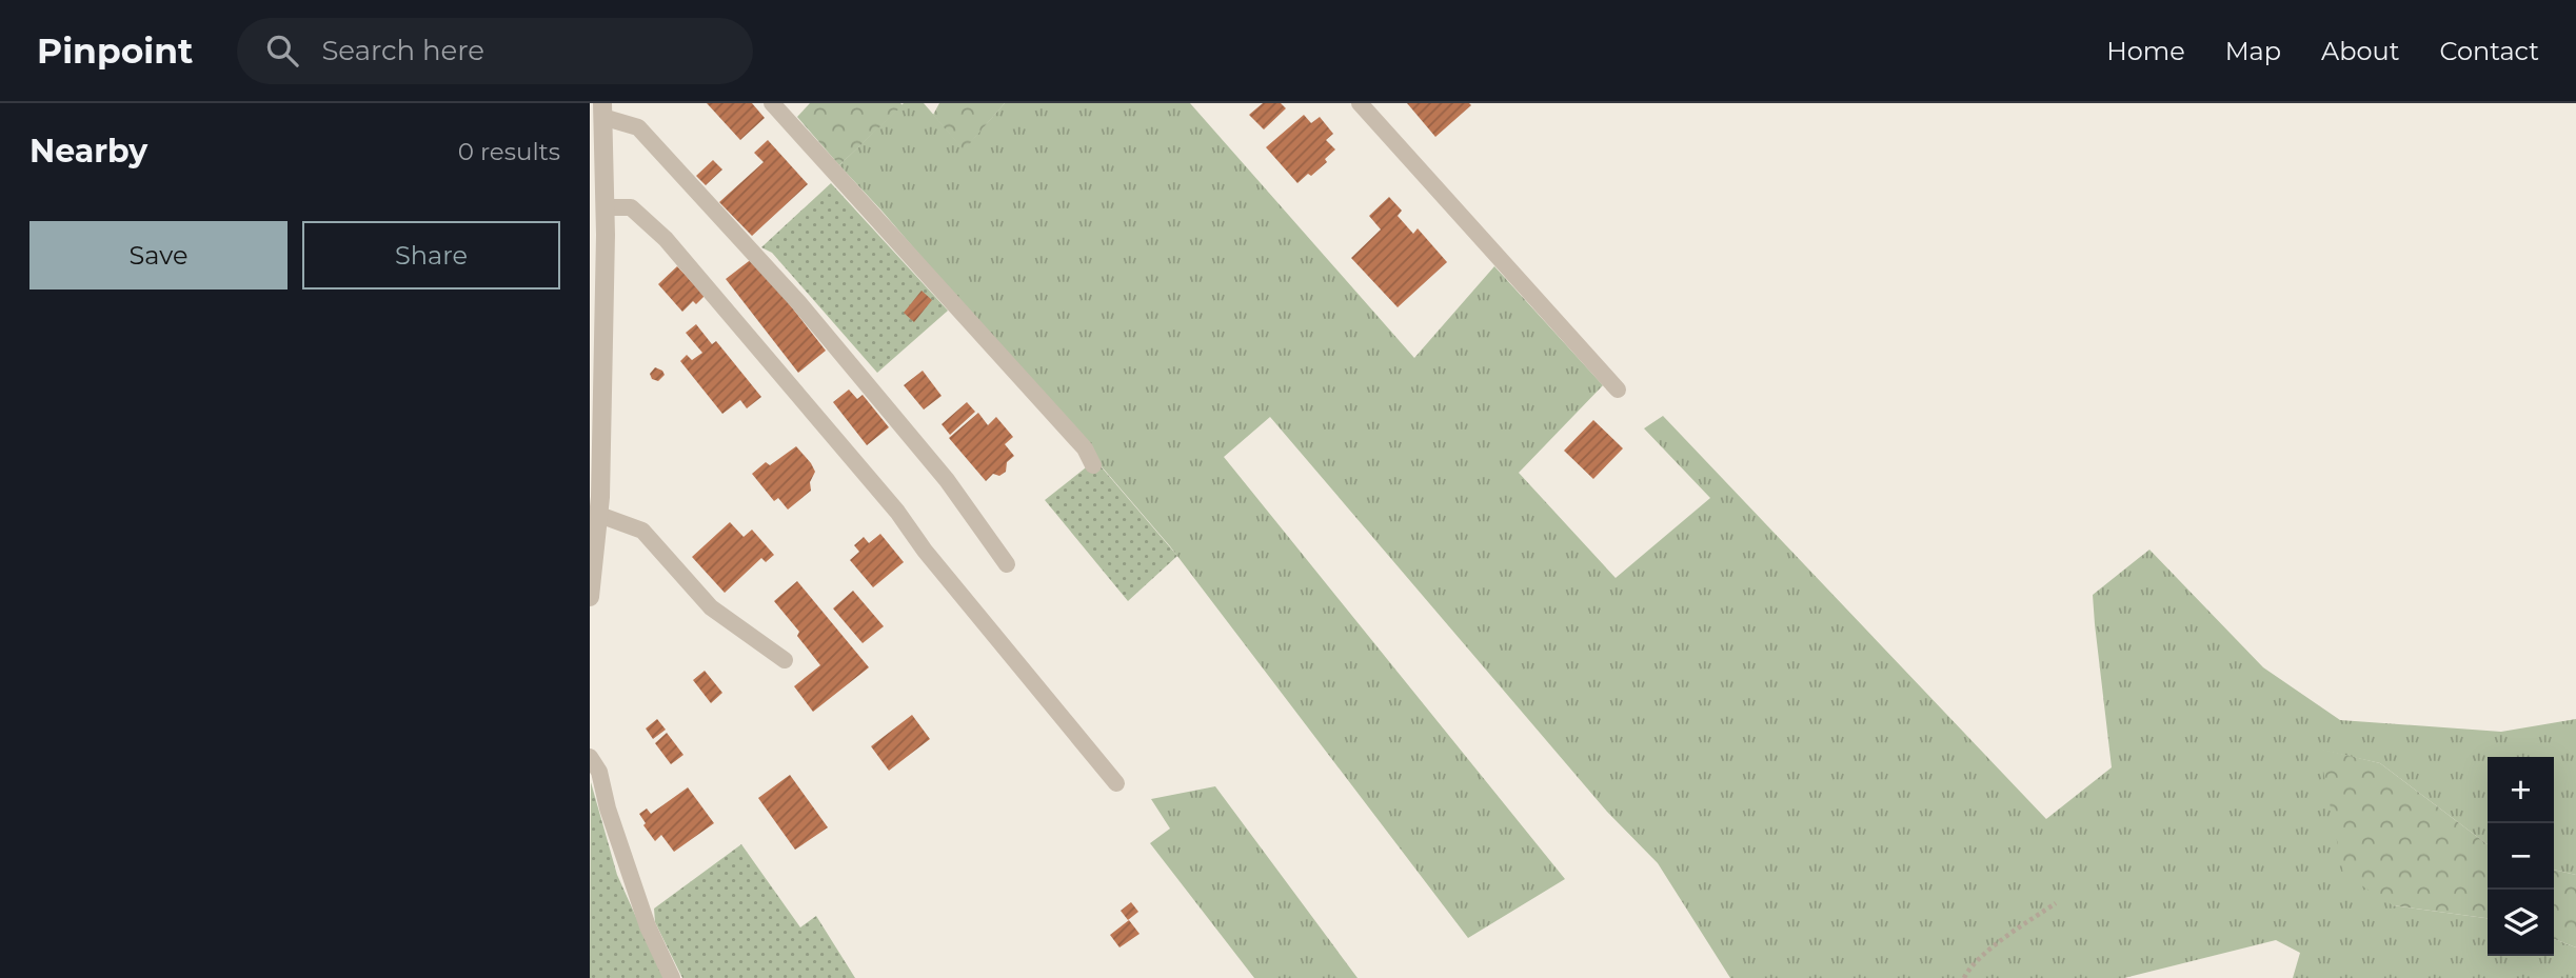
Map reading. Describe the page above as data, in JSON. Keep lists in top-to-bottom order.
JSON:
{
  "page": {
    "header": "Pinpoint",
    "search": "Search here",
    "nav": [
      "Home",
      "Map",
      "About",
      "Contact"
    ],
    "heading": ["Nearby", "0 results"],
    "buttons": ["Save", "Share"],
    "map_buttons": ["+", "−"]
  }
}
